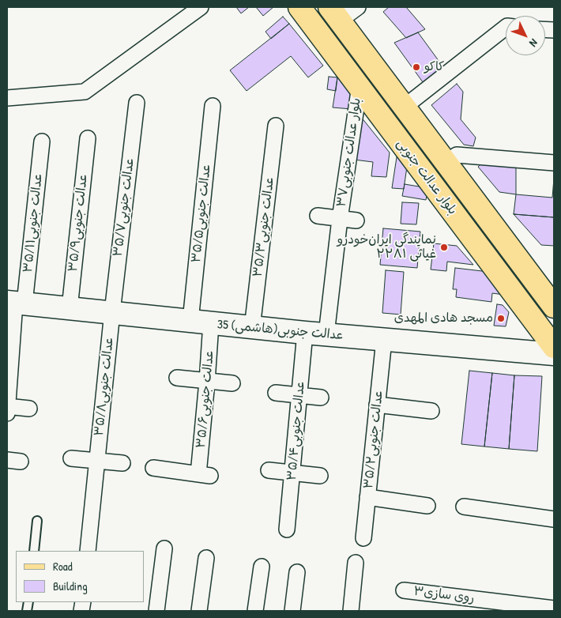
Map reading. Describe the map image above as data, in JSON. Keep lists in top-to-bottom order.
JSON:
{
  "streets": {
    "main road": ["بلوار عدالت جنوبی"],
    "street": [
      "بلوار عدالت جنوبی۳۷",
      "عدالت جنوبی۳۵/۷",
      "عدالت جنوبی۳۵/۵",
      "عدالت جنوبی۳۵/۱۱",
      "عدالت جنوبی۳۵/۹",
      "عدالت جنوبی۳۵/۳",
      "35 عدالت جنوبی(هاشمی)",
      "عدالت جنوبی۳۵/۸",
      "عدالت جنوبی۳۵/۶",
      "عدالت جنوبی۳۵/۴",
      "عدالت جنوبی۳۵/۲",
      "روی سازی۳"
    ]
  },
  "crossings": [
    ["بلوار عدالت جنوبی۳۷", "بلوار عدالت جنوبی"],
    ["بلوار عدالت جنوبی۳۷", "35 عدالت جنوبی(هاشمی)"],
    ["بلوار عدالت جنوبی۳۷", "عدالت جنوبی۳۵/۴"],
    ["عدالت جنوبی۳۵/۷", "35 عدالت جنوبی(هاشمی)"],
    ["عدالت جنوبی۳۵/۷", "عدالت جنوبی۳۵/۸"],
    ["عدالت جنوبی۳۵/۵", "35 عدالت جنوبی(هاشمی)"],
    ["عدالت جنوبی۳۵/۱۱", "35 عدالت جنوبی(هاشمی)"],
    ["عدالت جنوبی۳۵/۹", "35 عدالت جنوبی(هاشمی)"],
    ["عدالت جنوبی۳۵/۳", "35 عدالت جنوبی(هاشمی)"],
    ["35 عدالت جنوبی(هاشمی)", "عدالت جنوبی۳۵/۸"],
    ["35 عدالت جنوبی(هاشمی)", "عدالت جنوبی۳۵/۶"],
    ["35 عدالت جنوبی(هاشمی)", "عدالت جنوبی۳۵/۴"],
    ["35 عدالت جنوبی(هاشمی)", "عدالت جنوبی۳۵/۲"]
  ],
  "places": ["کاکو", "نمایندگی ایران‌خودرو غیاثی ۲۲۸۱", "مسجد هادی المهدی"],
  "legend": ["Road", "Building"],
  "north": "bottom right"
}
